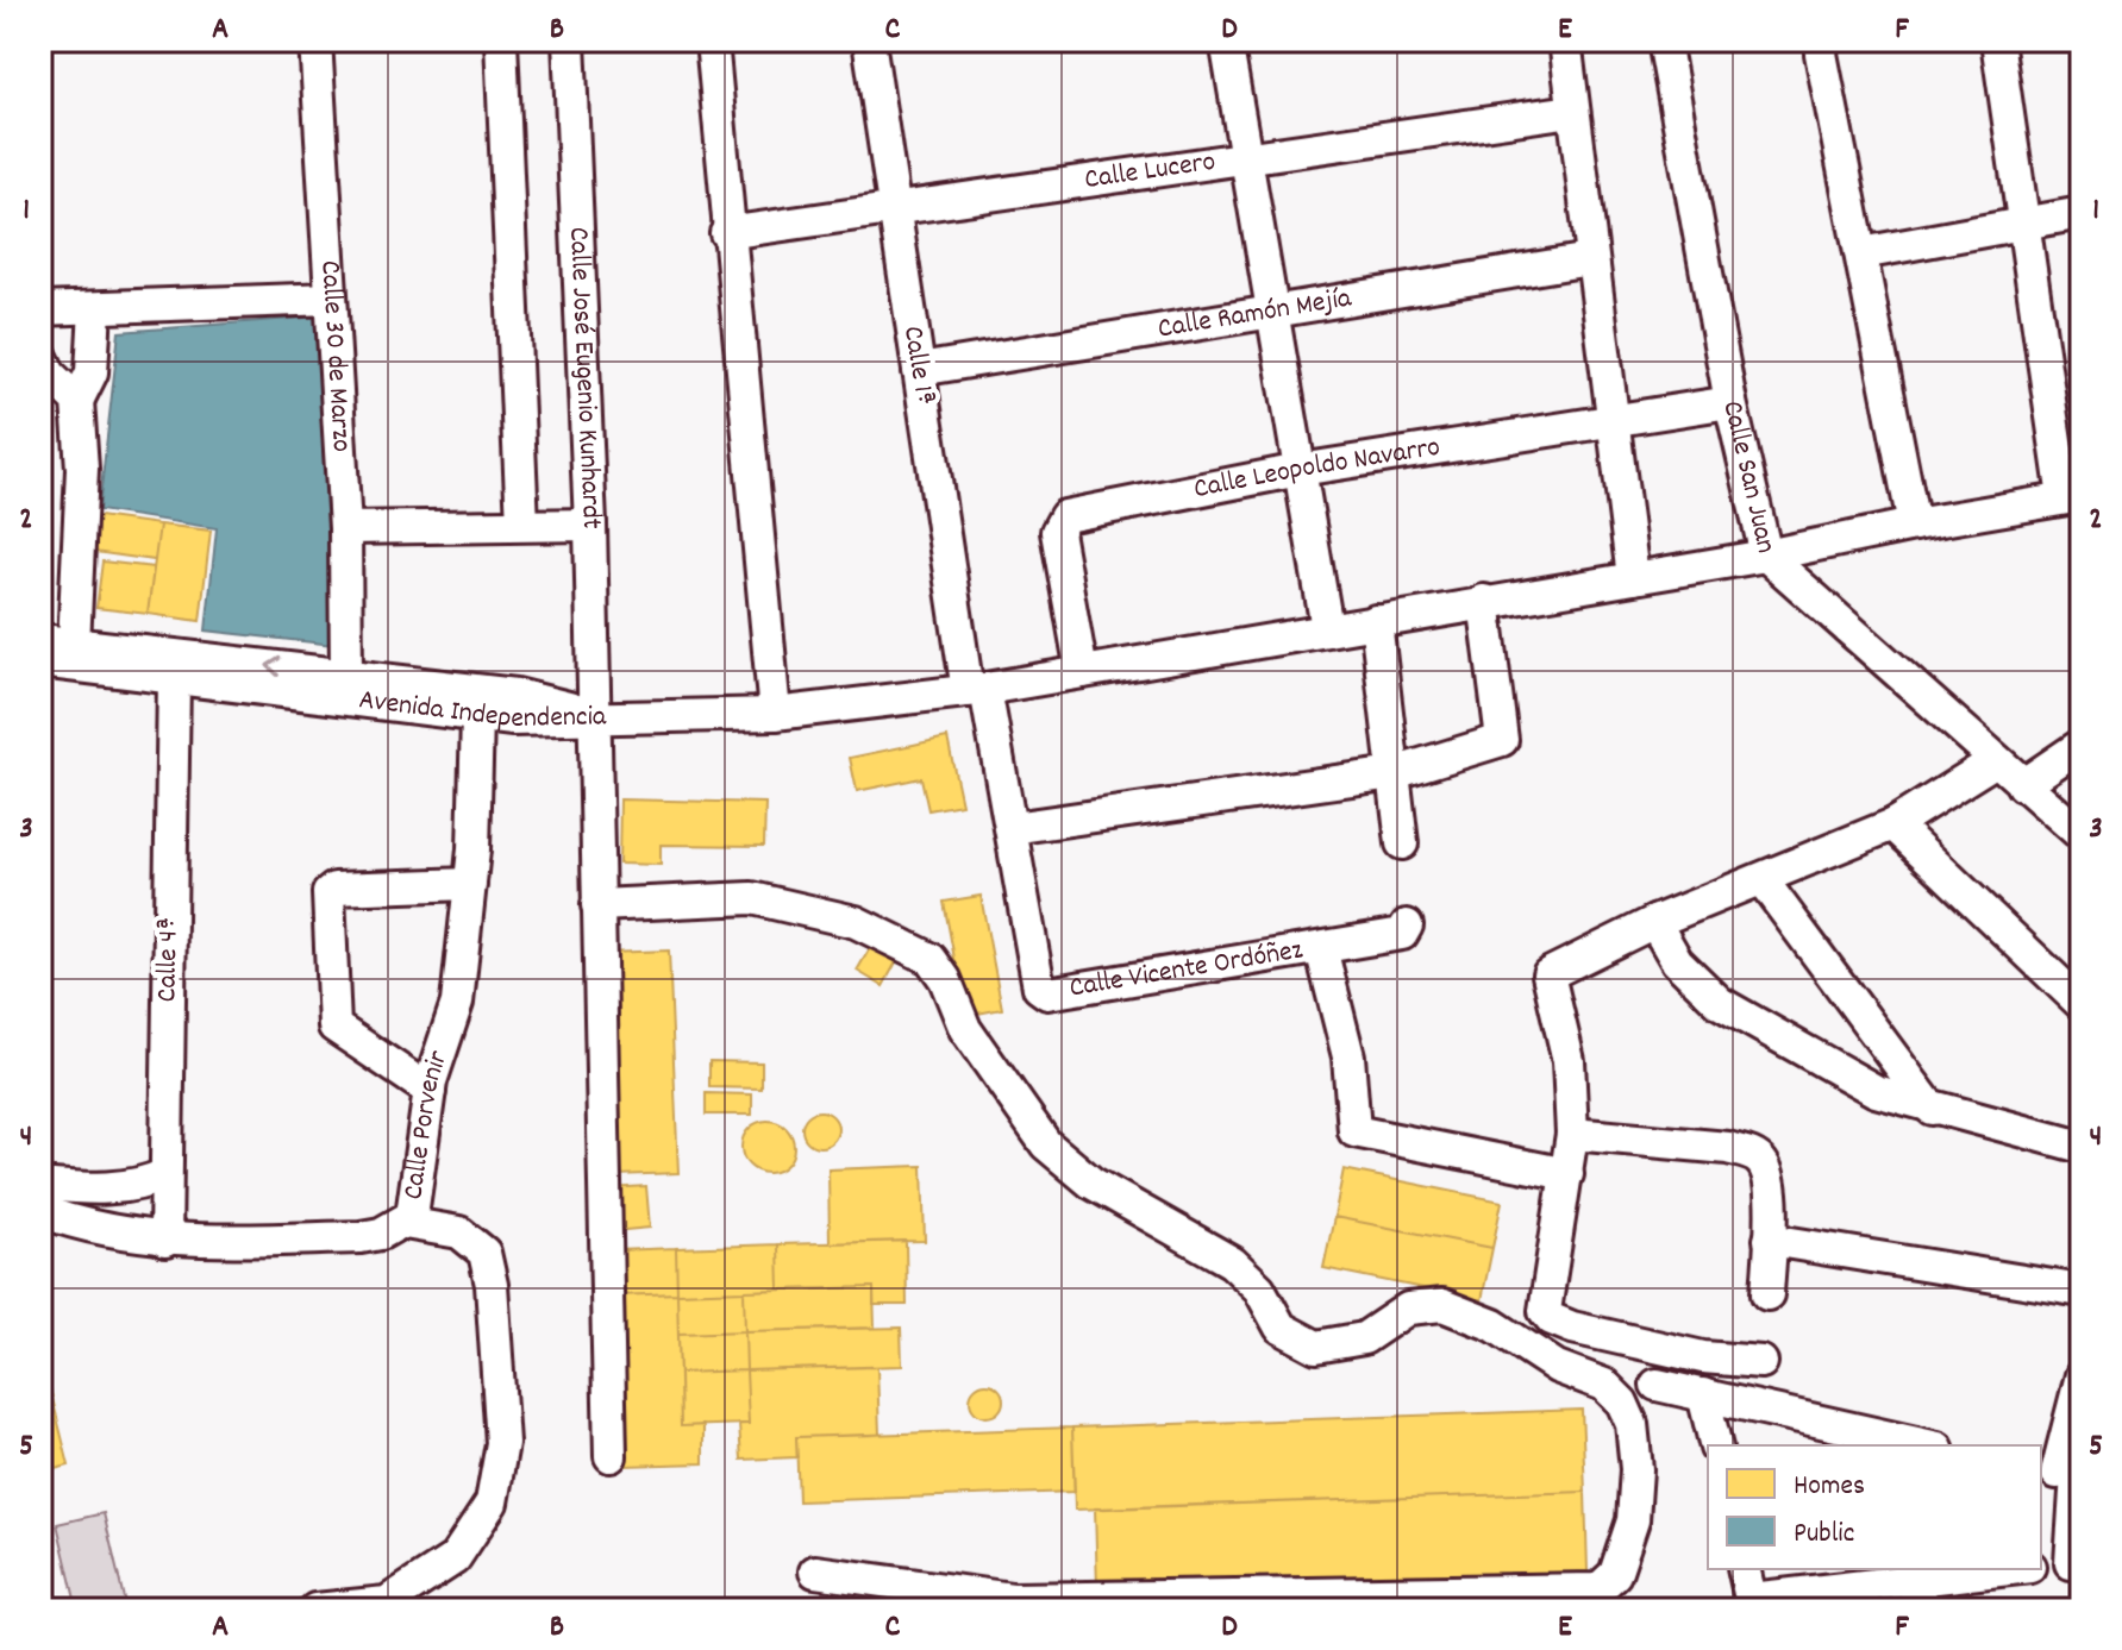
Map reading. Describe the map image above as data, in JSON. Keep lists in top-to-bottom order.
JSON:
{
  "streets": {
    "street": [
      "Calle Lucero",
      "Calle Ramón Mejía",
      "Calle 30 de Marzo",
      "Calle 1ª",
      "Calle José Eugenio Kunhardt",
      "Calle Leopoldo Navarro",
      "Calle San Juan",
      "Avenida Independencia",
      "Calle 4ª",
      "Calle Vicente Ordóñez",
      "Calle Porvenir"
    ]
  },
  "crossings": [
    ["Calle Lucero", "Calle 1ª"],
    ["Calle Ramón Mejía", "Calle 1ª"],
    ["Calle 30 de Marzo", "Avenida Independencia"],
    ["Calle 1ª", "Calle Vicente Ordóñez"],
    ["Calle José Eugenio Kunhardt", "Avenida Independencia"],
    ["Calle Leopoldo Navarro", "Calle San Juan"],
    ["Avenida Independencia", "Calle 4ª"],
    ["Avenida Independencia", "Calle Porvenir"],
    ["Calle 4ª", "Calle Porvenir"]
  ],
  "legend": ["Homes", "Public"],
  "grid": {
    "columns": [
      "A",
      "B",
      "C",
      "D",
      "E",
      "F"
    ],
    "rows": [
      "1",
      "2",
      "3",
      "4",
      "5"
    ]
  }
}
